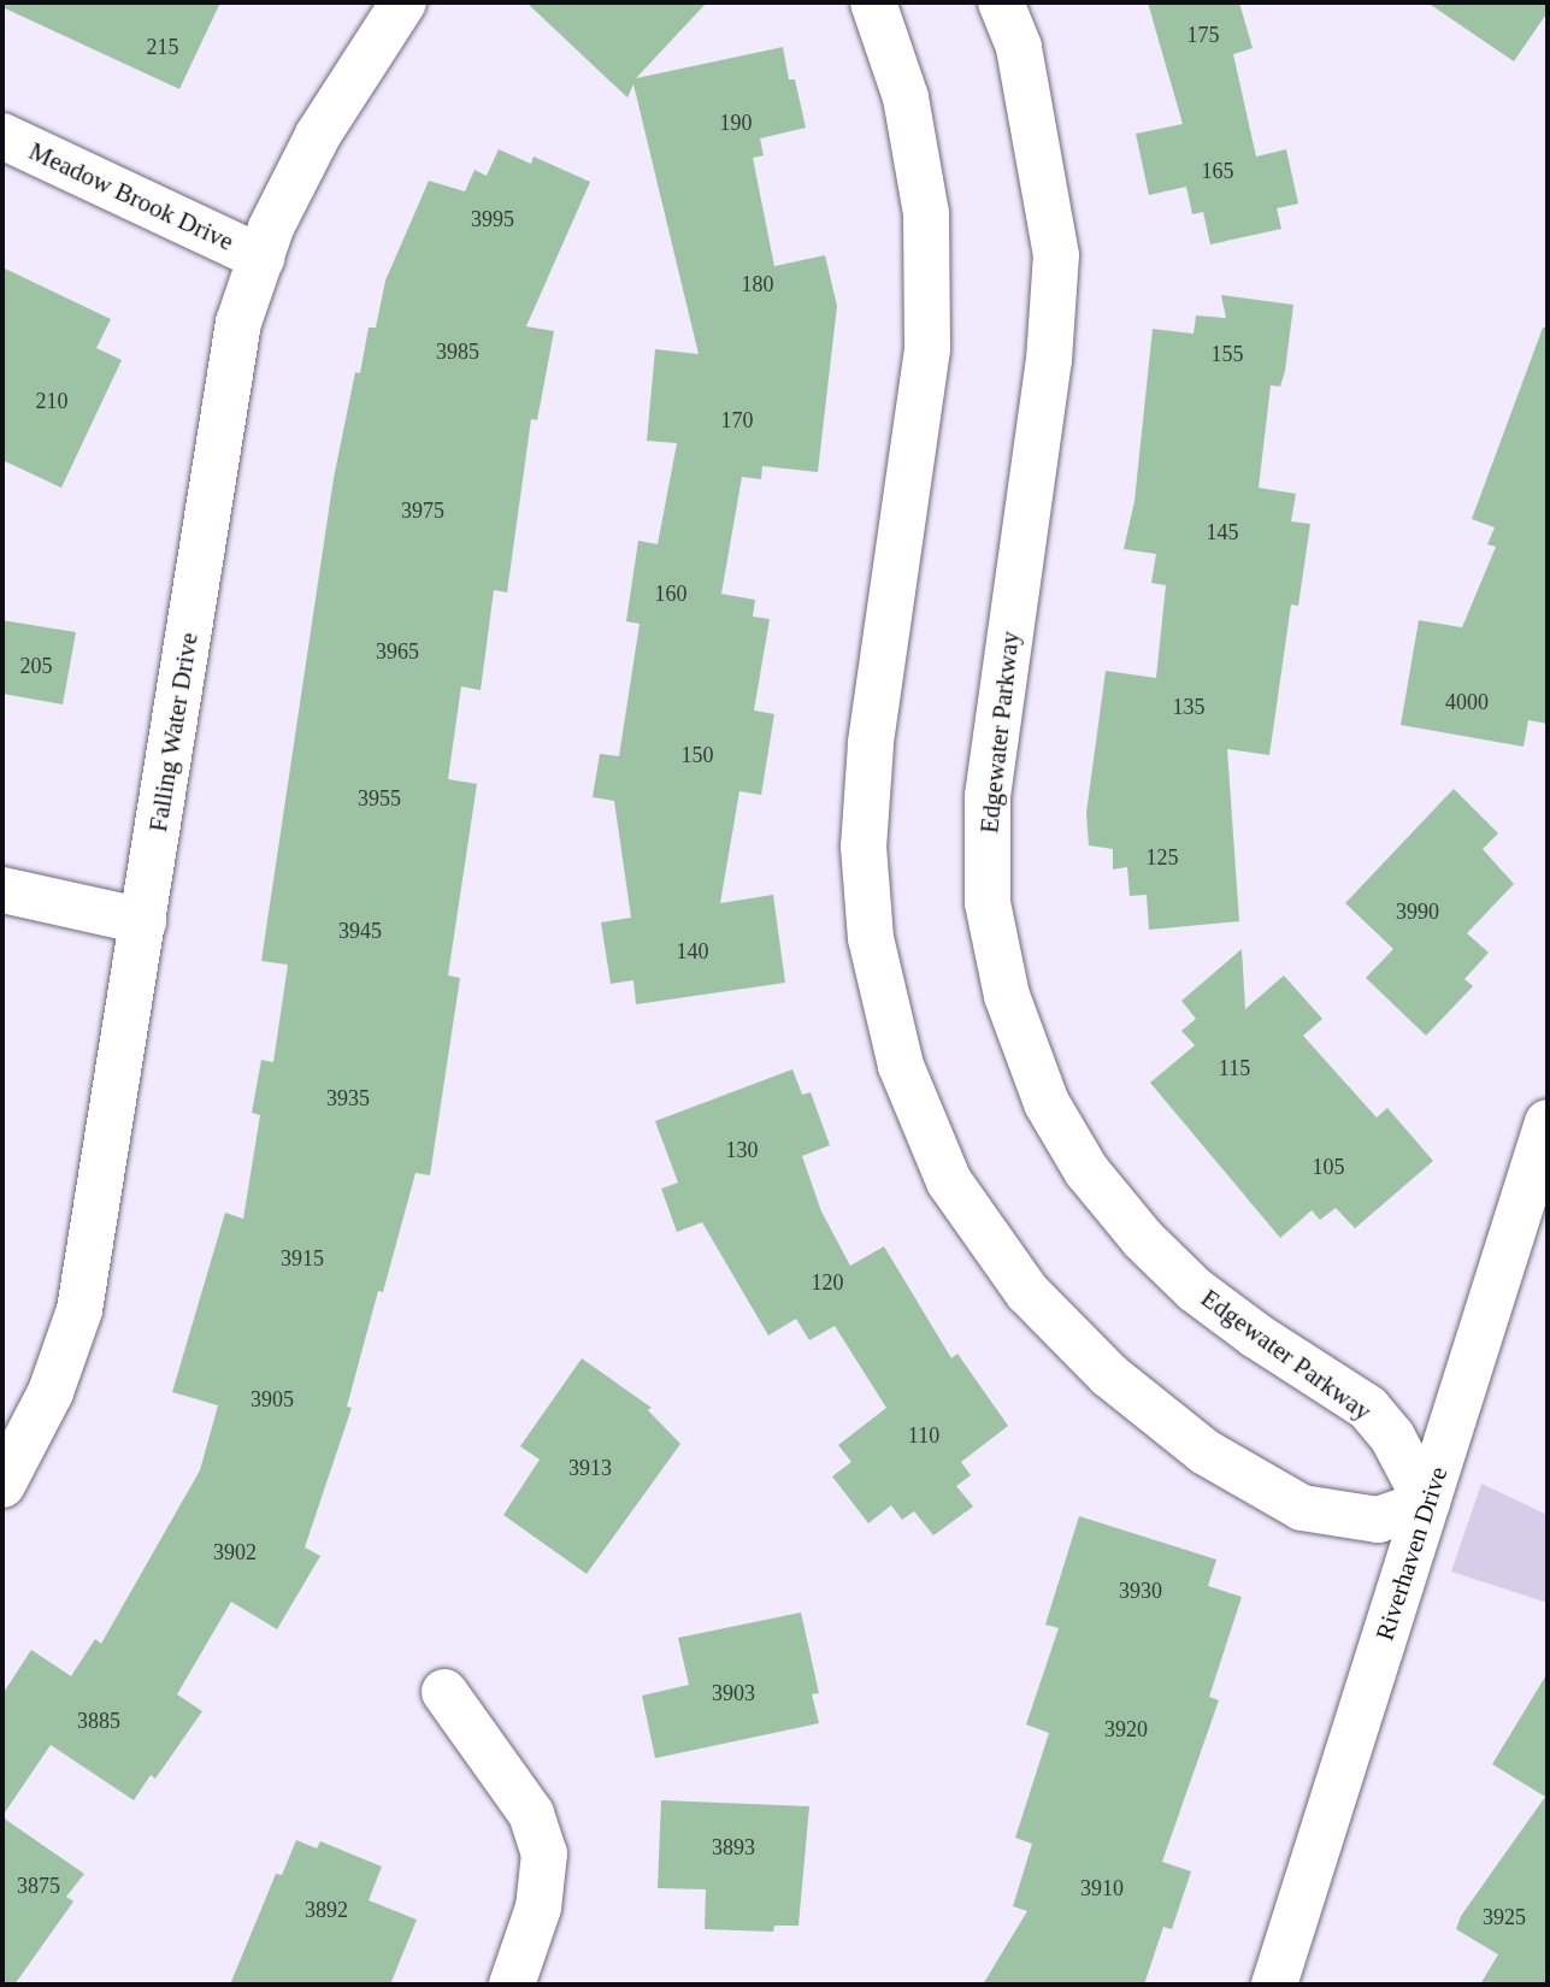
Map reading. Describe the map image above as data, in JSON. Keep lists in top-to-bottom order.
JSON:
{
  "streets": {
    "street": [
      "Meadow Brook Drive",
      "Falling Water Drive",
      "Edgewater Parkway",
      "Riverhaven Drive"
    ]
  },
  "crossings": [
    ["Meadow Brook Drive", "Falling Water Drive"],
    ["Edgewater Parkway", "Riverhaven Drive"]
  ],
  "house_numbers": [
    "175",
    "215",
    "190",
    "165",
    "3995",
    "180",
    "3985",
    "155",
    "210",
    "170",
    "3975",
    "145",
    "160",
    "3965",
    "205",
    "4000",
    "135",
    "150",
    "3955",
    "125",
    "3990",
    "3945",
    "140",
    "115",
    "3935",
    "130",
    "105",
    "3915",
    "120",
    "3905",
    "110",
    "3913",
    "3902",
    "3930",
    "3903",
    "3885",
    "3920",
    "3893",
    "3875",
    "3910",
    "3892",
    "3925"
  ]
}
